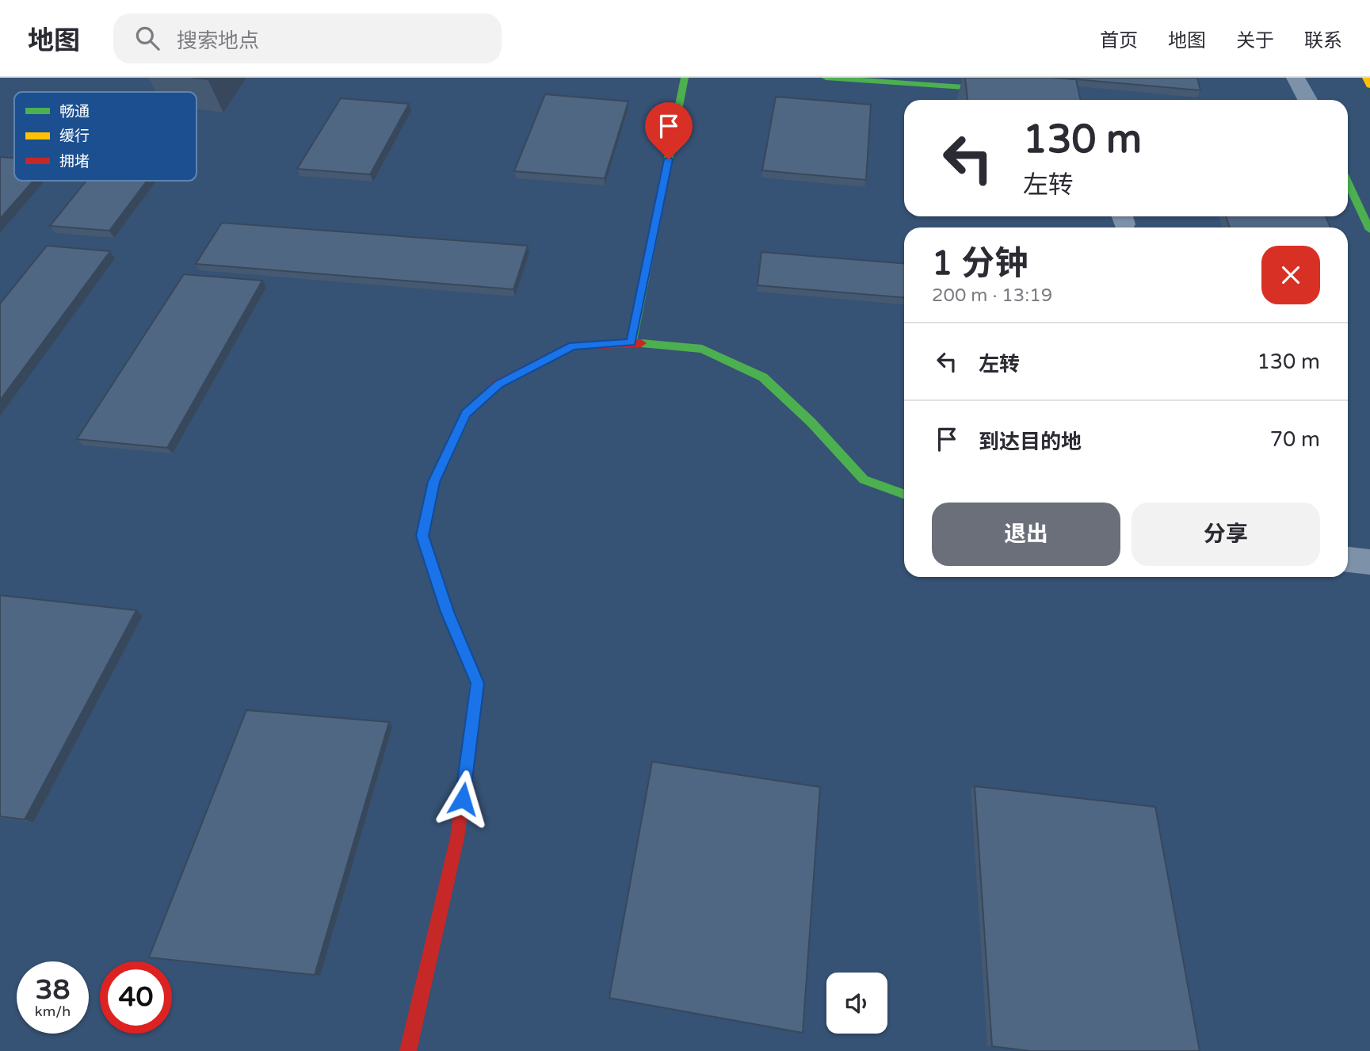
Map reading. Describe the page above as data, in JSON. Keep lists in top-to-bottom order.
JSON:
{
  "legend": ["畅通", "缓行", "拥堵"],
  "page": {
    "header": "地图",
    "search": "搜索地点",
    "nav": [
      "首页",
      "地图",
      "关于",
      "联系"
    ],
    "turn": ["130 m", "左转"],
    "heading": ["1 分钟", "200 m · 13:19"],
    "list": [
      {
        "name": "左转",
        "value": "130 m"
      },
      {
        "name": "到达目的地",
        "value": "70 m"
      }
    ],
    "buttons": ["退出", "分享"],
    "speed": "38 km/h",
    "limit": "40"
  }
}
